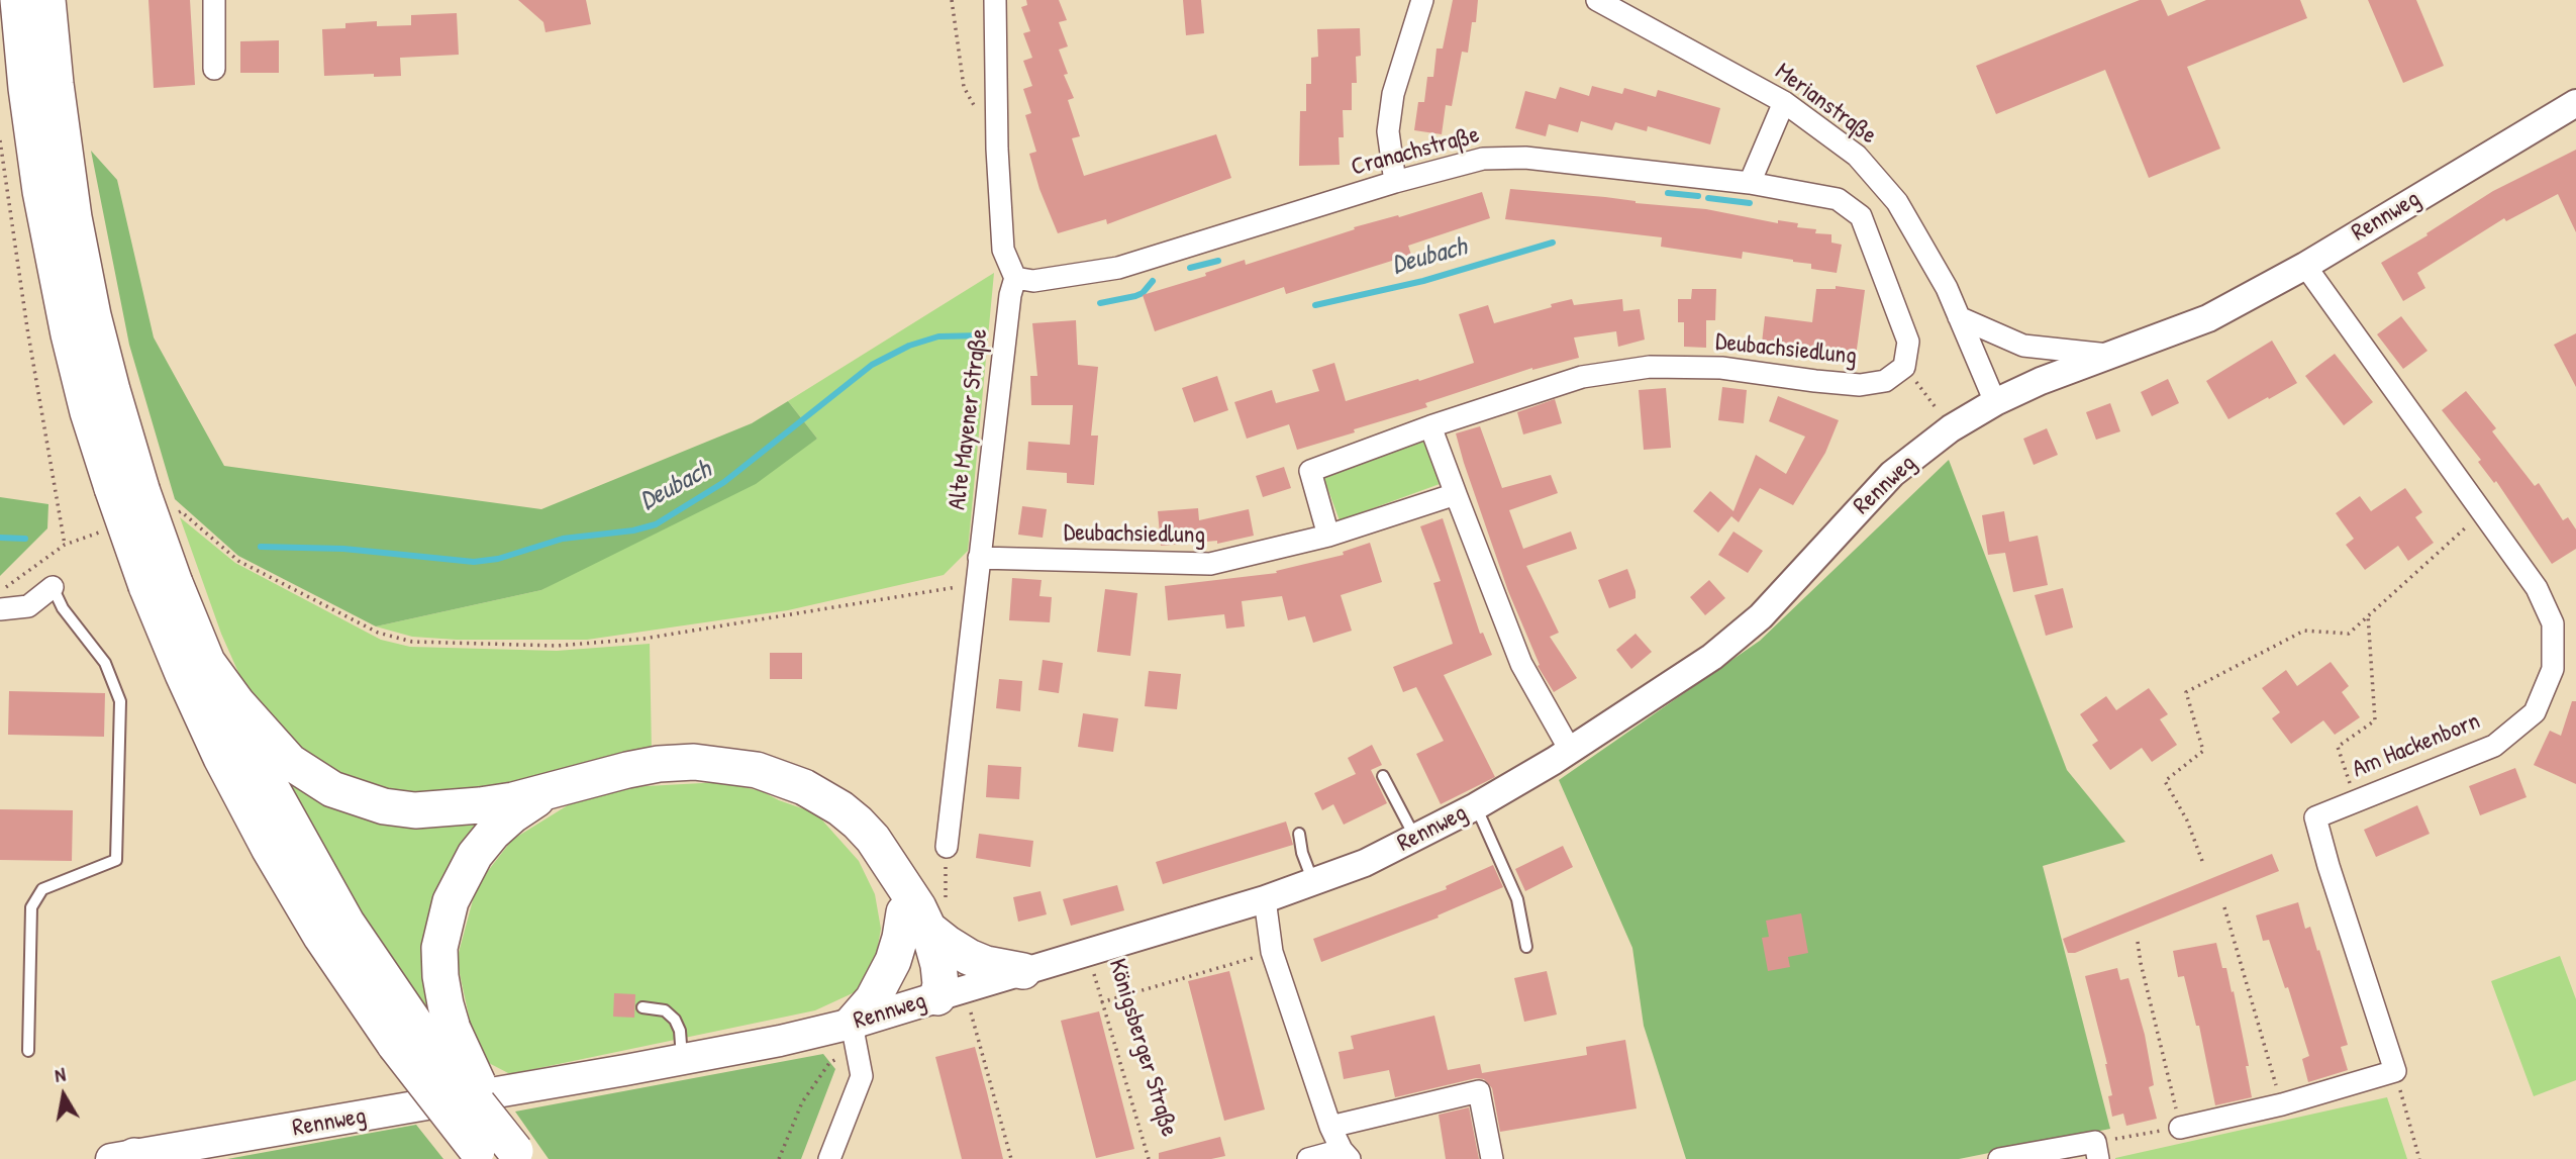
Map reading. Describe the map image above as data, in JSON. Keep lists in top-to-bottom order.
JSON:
{
  "streets": {
    "main road": ["Rennweg"],
    "street": [
      "Merianstraße",
      "Cranachstraße",
      "Deubachsiedlung",
      "Alte Mayener Straße",
      "Am Hackenborn"
    ],
    "path": ["Königsberger Straße"]
  },
  "crossings": [
    ["Merianstraße", "Rennweg"],
    ["Cranachstraße", "Alte Mayener Straße"],
    ["Rennweg", "Am Hackenborn"],
    ["Rennweg", "Königsberger Straße"],
    ["Deubachsiedlung", "Alte Mayener Straße"]
  ],
  "water": ["Deubach"],
  "north": "top"
}
